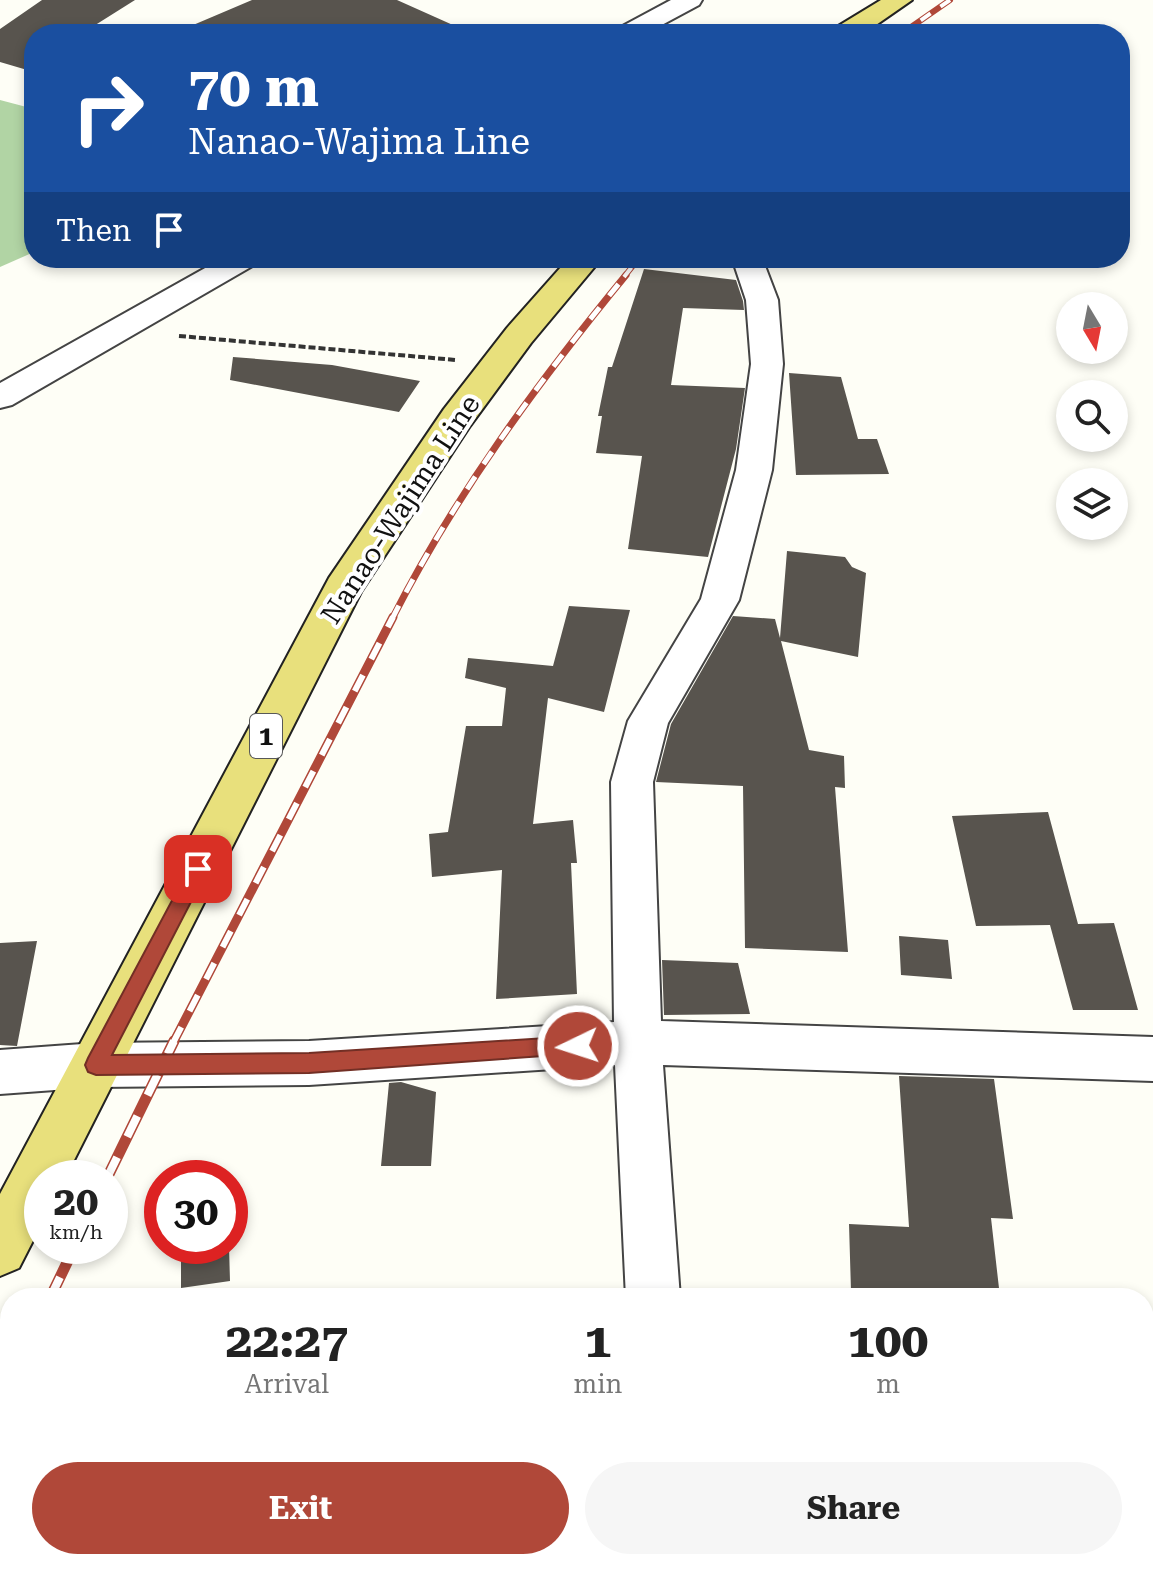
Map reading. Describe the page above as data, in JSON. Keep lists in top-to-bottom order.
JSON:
{
  "streets": {
    "main road": ["Nanao-Wajima Line", "1"]
  },
  "north": "bottom",
  "page": {
    "turn": ["70 m", "Nanao-Wajima Line"],
    "then": "Then",
    "speed": "20 km/h",
    "limit": "30",
    "eta": [
      "22:27",
      "Arrival",
      "1",
      "min",
      "100",
      "m"
    ],
    "buttons": ["Exit", "Share"]
  }
}
